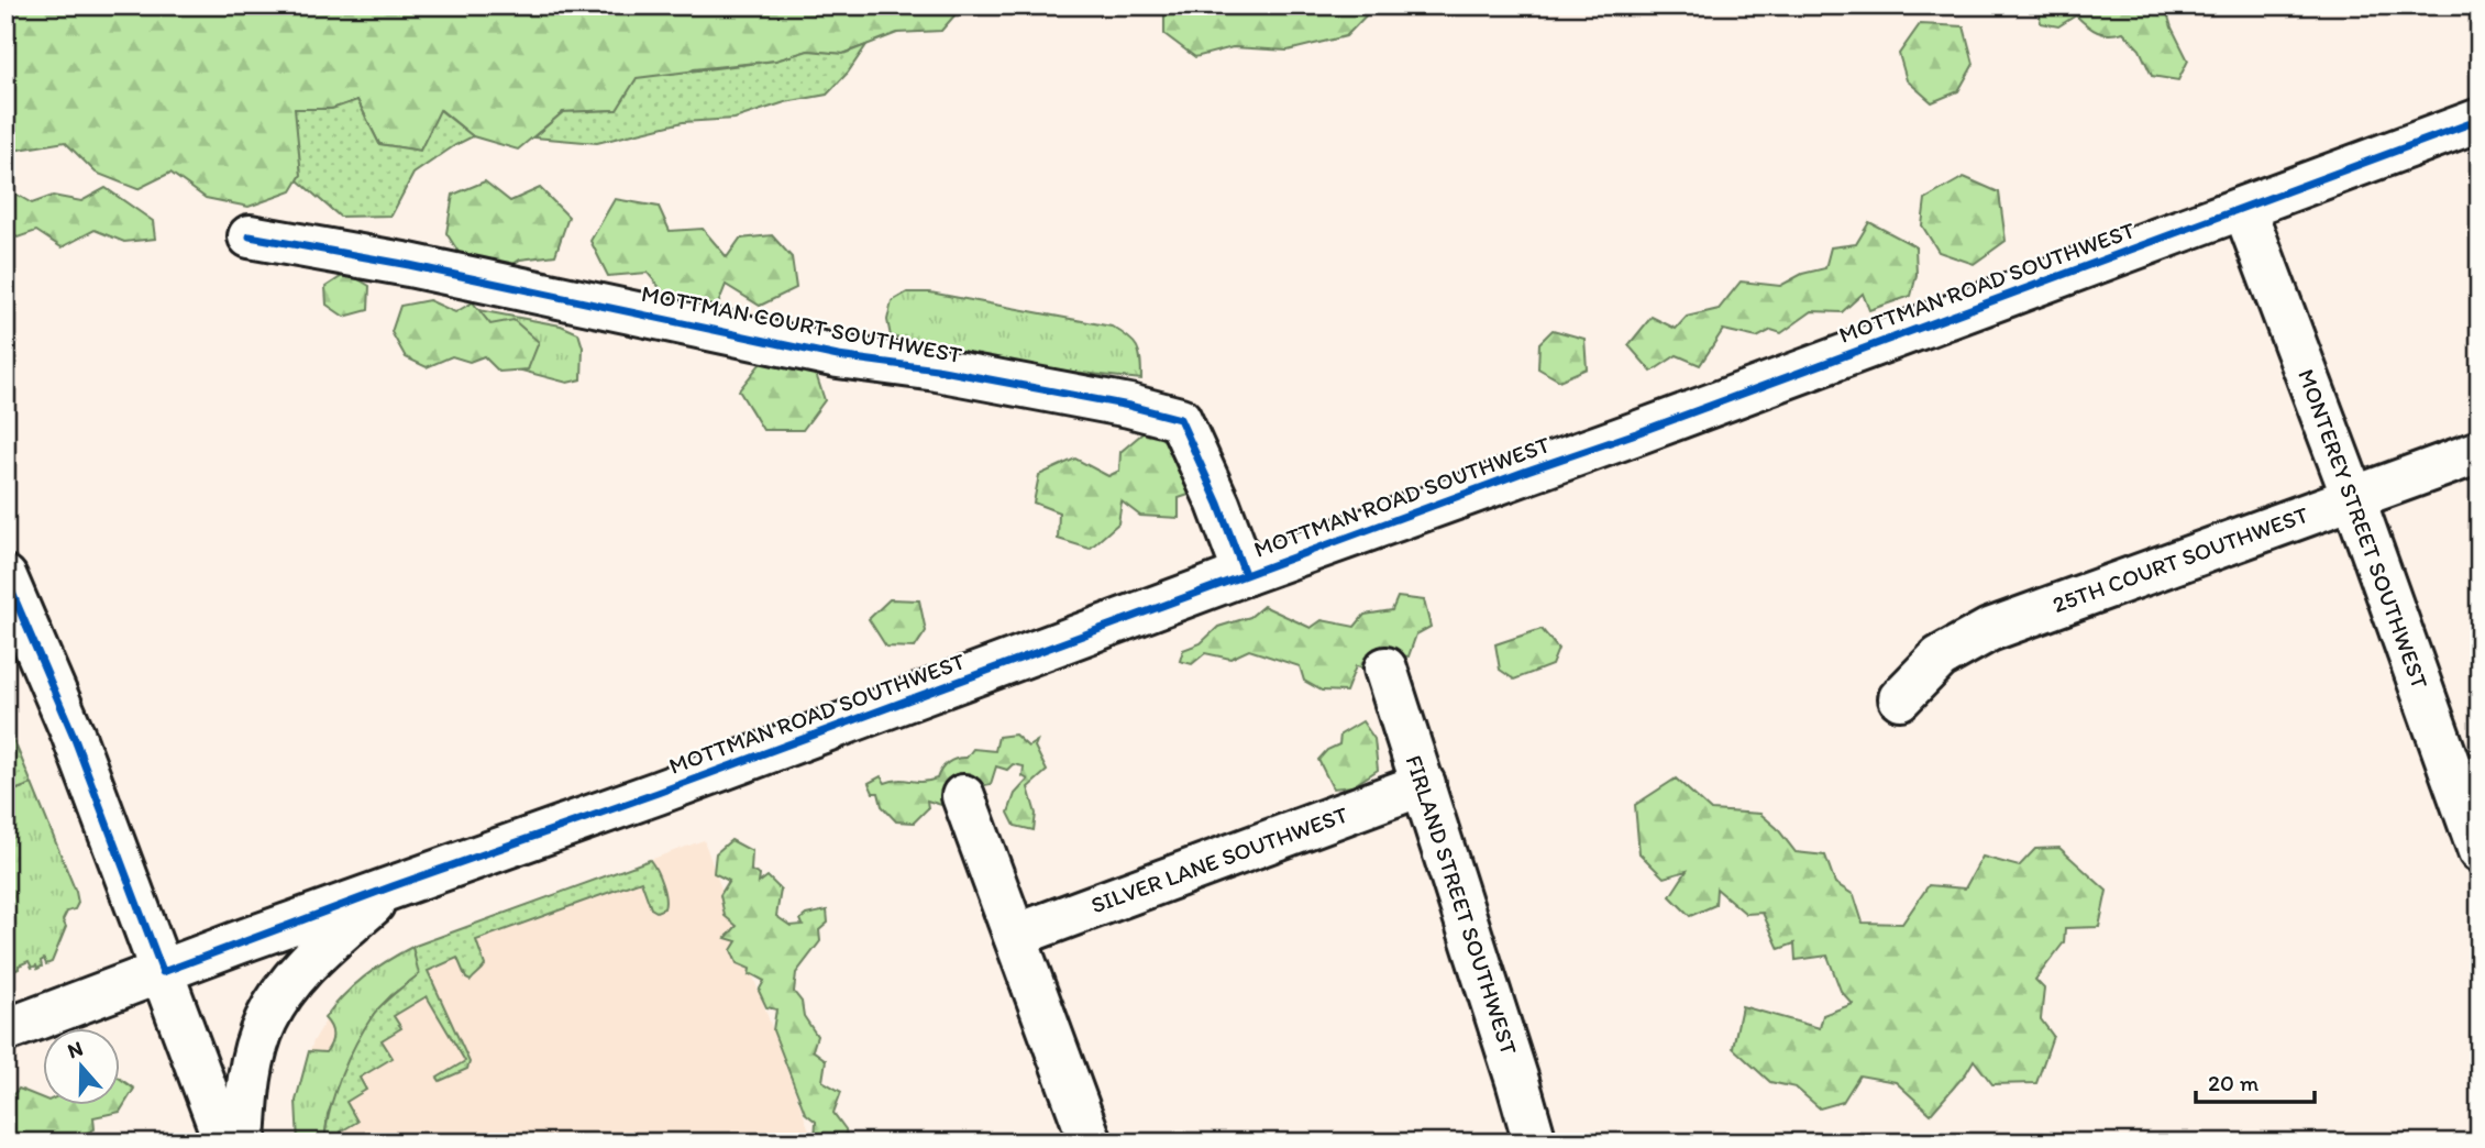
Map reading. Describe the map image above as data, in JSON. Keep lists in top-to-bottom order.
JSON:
{
  "streets": {
    "street": [
      "MOTTMAN ROAD SOUTHWEST",
      "MOTTMAN COURT SOUTHWEST",
      "MONTEREY STREET SOUTHWEST",
      "25TH COURT SOUTHWEST",
      "SILVER LANE SOUTHWEST",
      "FIRLAND STREET SOUTHWEST"
    ]
  },
  "crossings": [
    ["MOTTMAN ROAD SOUTHWEST", "MOTTMAN COURT SOUTHWEST"],
    ["MOTTMAN ROAD SOUTHWEST", "MONTEREY STREET SOUTHWEST"],
    ["MONTEREY STREET SOUTHWEST", "25TH COURT SOUTHWEST"],
    ["SILVER LANE SOUTHWEST", "FIRLAND STREET SOUTHWEST"]
  ],
  "scale_bar": "20 m",
  "north": "top"
}
